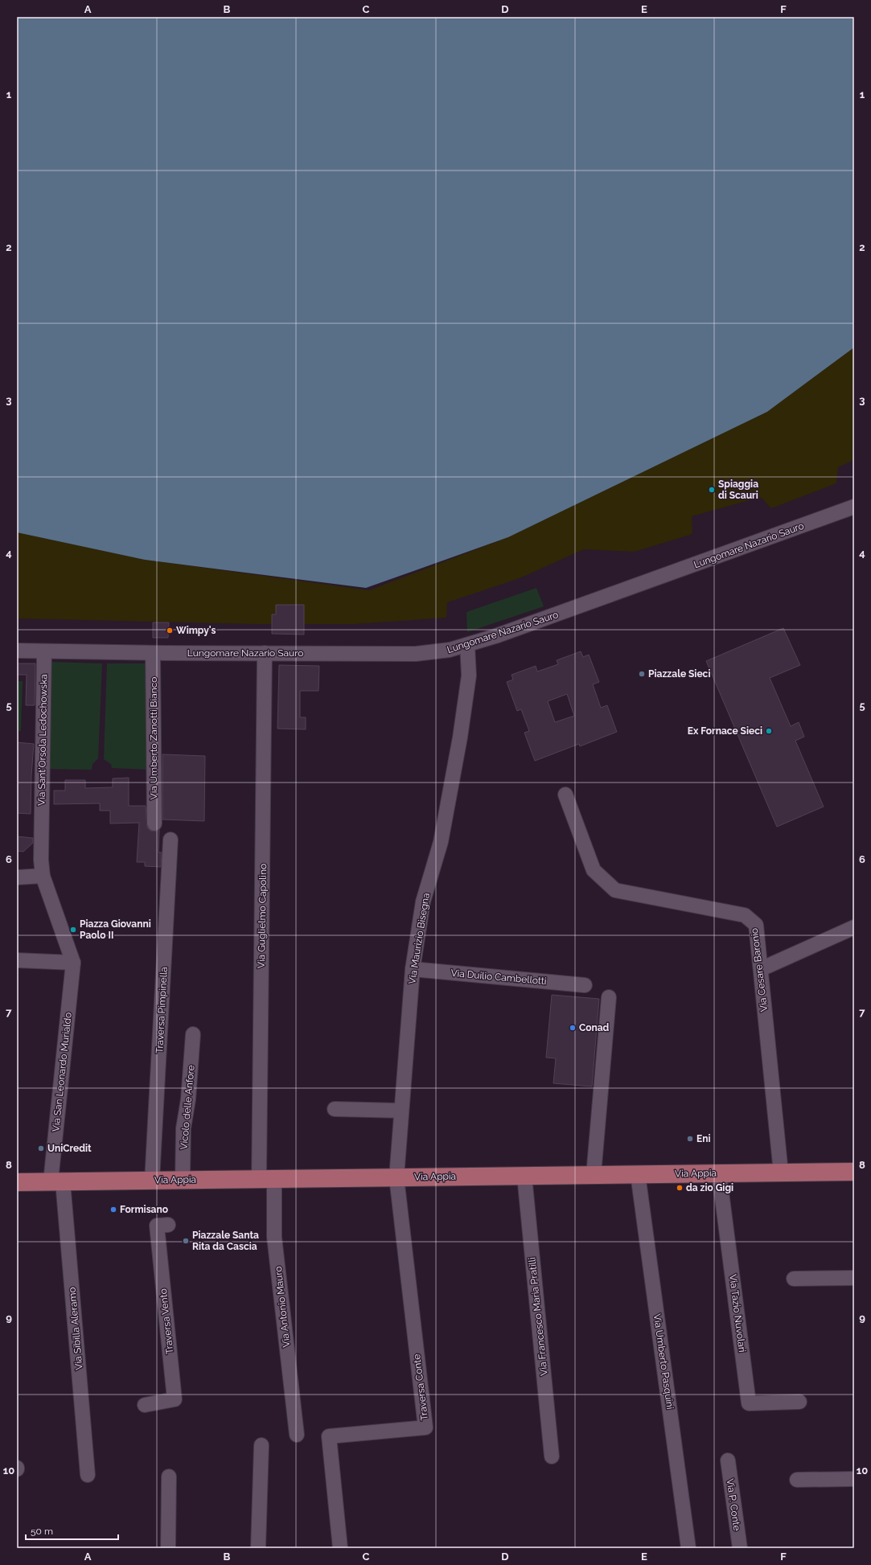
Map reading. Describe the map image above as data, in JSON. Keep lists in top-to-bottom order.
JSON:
{
  "streets": {
    "main road": ["Via Appia"],
    "street": [
      "Lungomare Nazario Sauro",
      "Via Umberto Zanotti Bianco",
      "Via Sant'Orsola Ledochowska",
      "Via Guglielmo Capolino",
      "Via Maurizio Bisegna",
      "Via Cesare Baronio",
      "Via Duilio Cambellotti",
      "Traversa Pimpinella",
      "Via San Leonardo Murialdo",
      "Vicolo delle Anfore",
      "Via Antonio Mauro",
      "Via Tazio Nuvolari",
      "Via Francesco Maria Pratilli",
      "Traversa Vento",
      "Via Sibilla Aleramo",
      "Via Umberto Pasquini",
      "Traversa Conte",
      "Via P. Conte"
    ]
  },
  "crossings": [
    ["Lungomare Nazario Sauro", "Via Umberto Zanotti Bianco"],
    ["Lungomare Nazario Sauro", "Via Sant'Orsola Ledochowska"],
    ["Lungomare Nazario Sauro", "Via Guglielmo Capolino"],
    ["Lungomare Nazario Sauro", "Via Maurizio Bisegna"],
    ["Via Guglielmo Capolino", "Via Appia"],
    ["Via Guglielmo Capolino", "Via Antonio Mauro"],
    ["Via Maurizio Bisegna", "Via Duilio Cambellotti"],
    ["Via Maurizio Bisegna", "Via Appia"],
    ["Via Maurizio Bisegna", "Traversa Conte"],
    ["Via Cesare Baronio", "Via Appia"],
    ["Traversa Pimpinella", "Via Appia"],
    ["Via San Leonardo Murialdo", "Via Appia"],
    ["Via San Leonardo Murialdo", "Via Sibilla Aleramo"],
    ["Vicolo delle Anfore", "Via Appia"],
    ["Via Appia", "Via Antonio Mauro"],
    ["Via Appia", "Via Tazio Nuvolari"],
    ["Via Appia", "Via Francesco Maria Pratilli"],
    ["Via Appia", "Via Sibilla Aleramo"],
    ["Via Appia", "Via Umberto Pasquini"],
    ["Via Appia", "Traversa Conte"]
  ],
  "places": [
    "Spiaggia di Scauri",
    "Wimpy's",
    "Piazzale Sieci",
    "Ex Fornace Sieci",
    "Piazza Giovanni Paolo II",
    "Conad",
    "Eni",
    "UniCredit",
    "da zio Gigi",
    "Formisano",
    "Piazzale Santa Rita da Cascia"
  ],
  "scale_bar": "50 m",
  "grid": {
    "columns": [
      "A",
      "B",
      "C",
      "D",
      "E",
      "F"
    ],
    "rows": [
      "1",
      "2",
      "3",
      "4",
      "5",
      "6",
      "7",
      "8",
      "9",
      "10"
    ]
  }
}
